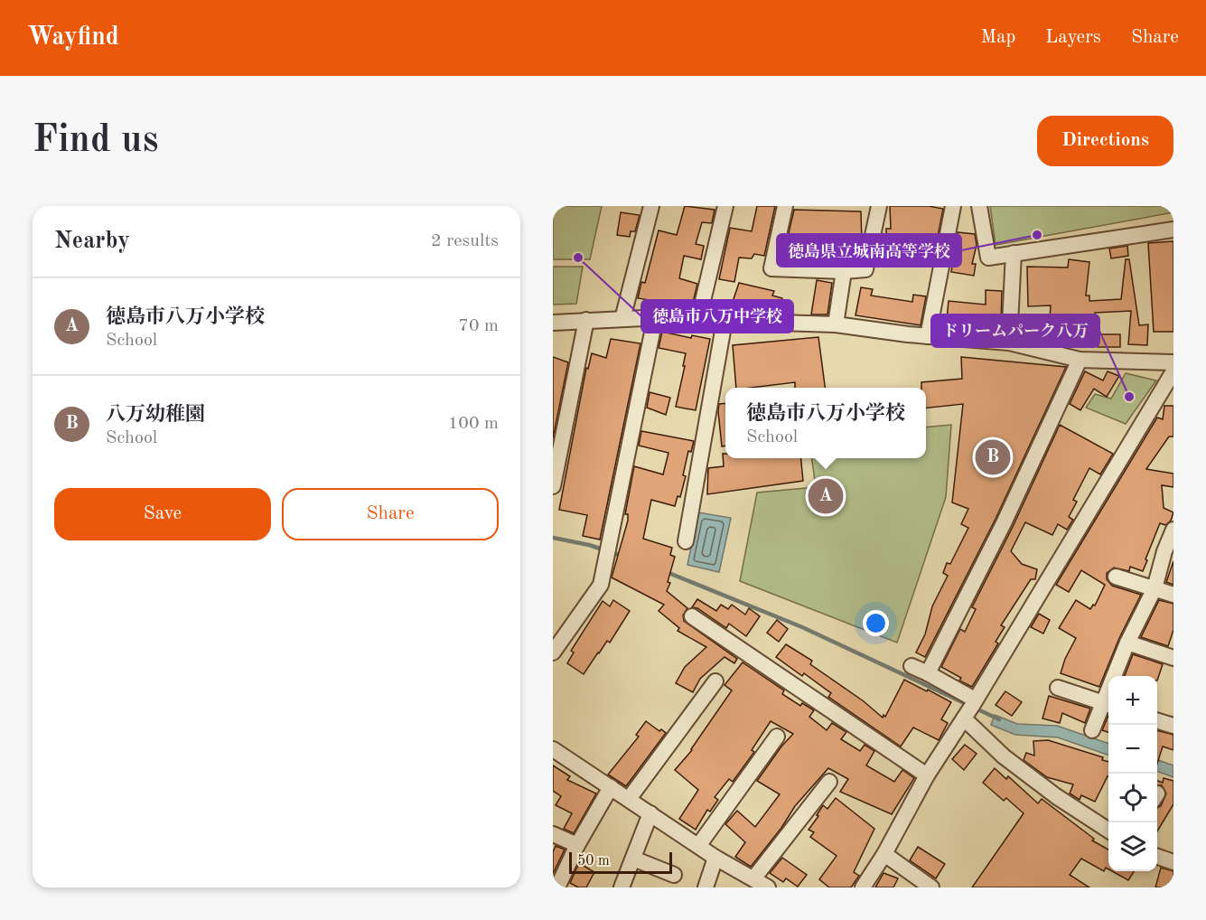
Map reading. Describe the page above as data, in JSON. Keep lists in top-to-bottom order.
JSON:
{
  "places": ["徳島県立城南高等学校", "徳島市八万中学校", "ドリームパーク八万"],
  "scale_bar": "50 m",
  "page": {
    "header": "Wayfind",
    "nav": ["Map", "Layers", "Share"],
    "buttons": [
      "Directions",
      ["Save", "Share"]
    ],
    "title": "Find us",
    "heading": ["Nearby", "2 results"],
    "list": [
      {
        "mark": "A",
        "name": "徳島市八万小学校",
        "note": "School",
        "value": "70 m"
      },
      {
        "mark": "B",
        "name": "八万幼稚園",
        "note": "School",
        "value": "100 m"
      }
    ],
    "popup": ["徳島市八万小学校", "School"],
    "pins": ["B", "A"],
    "map_buttons": ["+", "−"],
    "scale": "50 m"
  }
}
